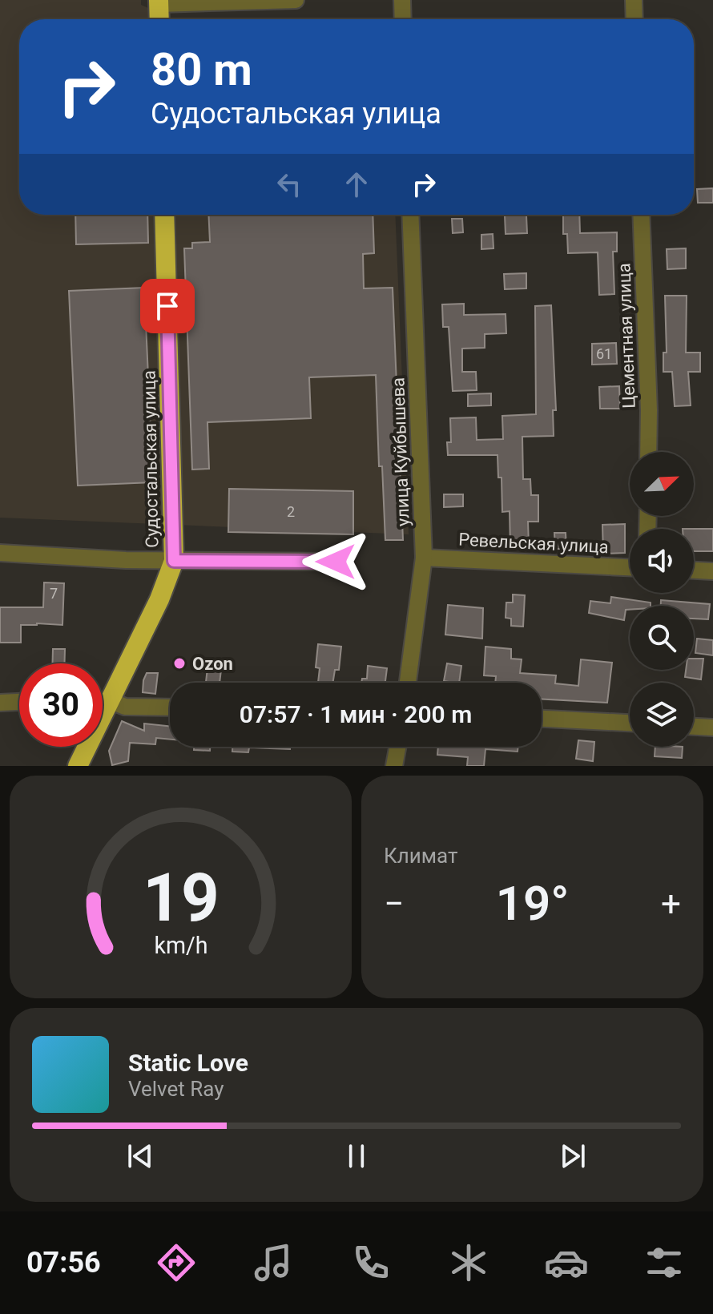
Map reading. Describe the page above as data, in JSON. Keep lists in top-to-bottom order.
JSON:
{
  "streets": {
    "highway": ["Судостальская улица"],
    "street": ["Цементная улица", "улица Куйбышева", "Ревельская улица"]
  },
  "crossings": [
    ["улица Куйбышева", "Ревельская улица"]
  ],
  "places": ["Ozon"],
  "house_numbers": ["61", "2", "7"],
  "north": "top right",
  "page": {
    "turn": ["80 m", "Судостальская улица"],
    "limit": "30",
    "trip": "07:57 · 1 мин · 200 m",
    "tile": "Климат",
    "heat": ["−", "19°", "+"],
    "song": ["Static Love", "Velvet Ray"],
    "tabs": "07:56",
    "gauge": ["19", "km/h"]
  }
}
